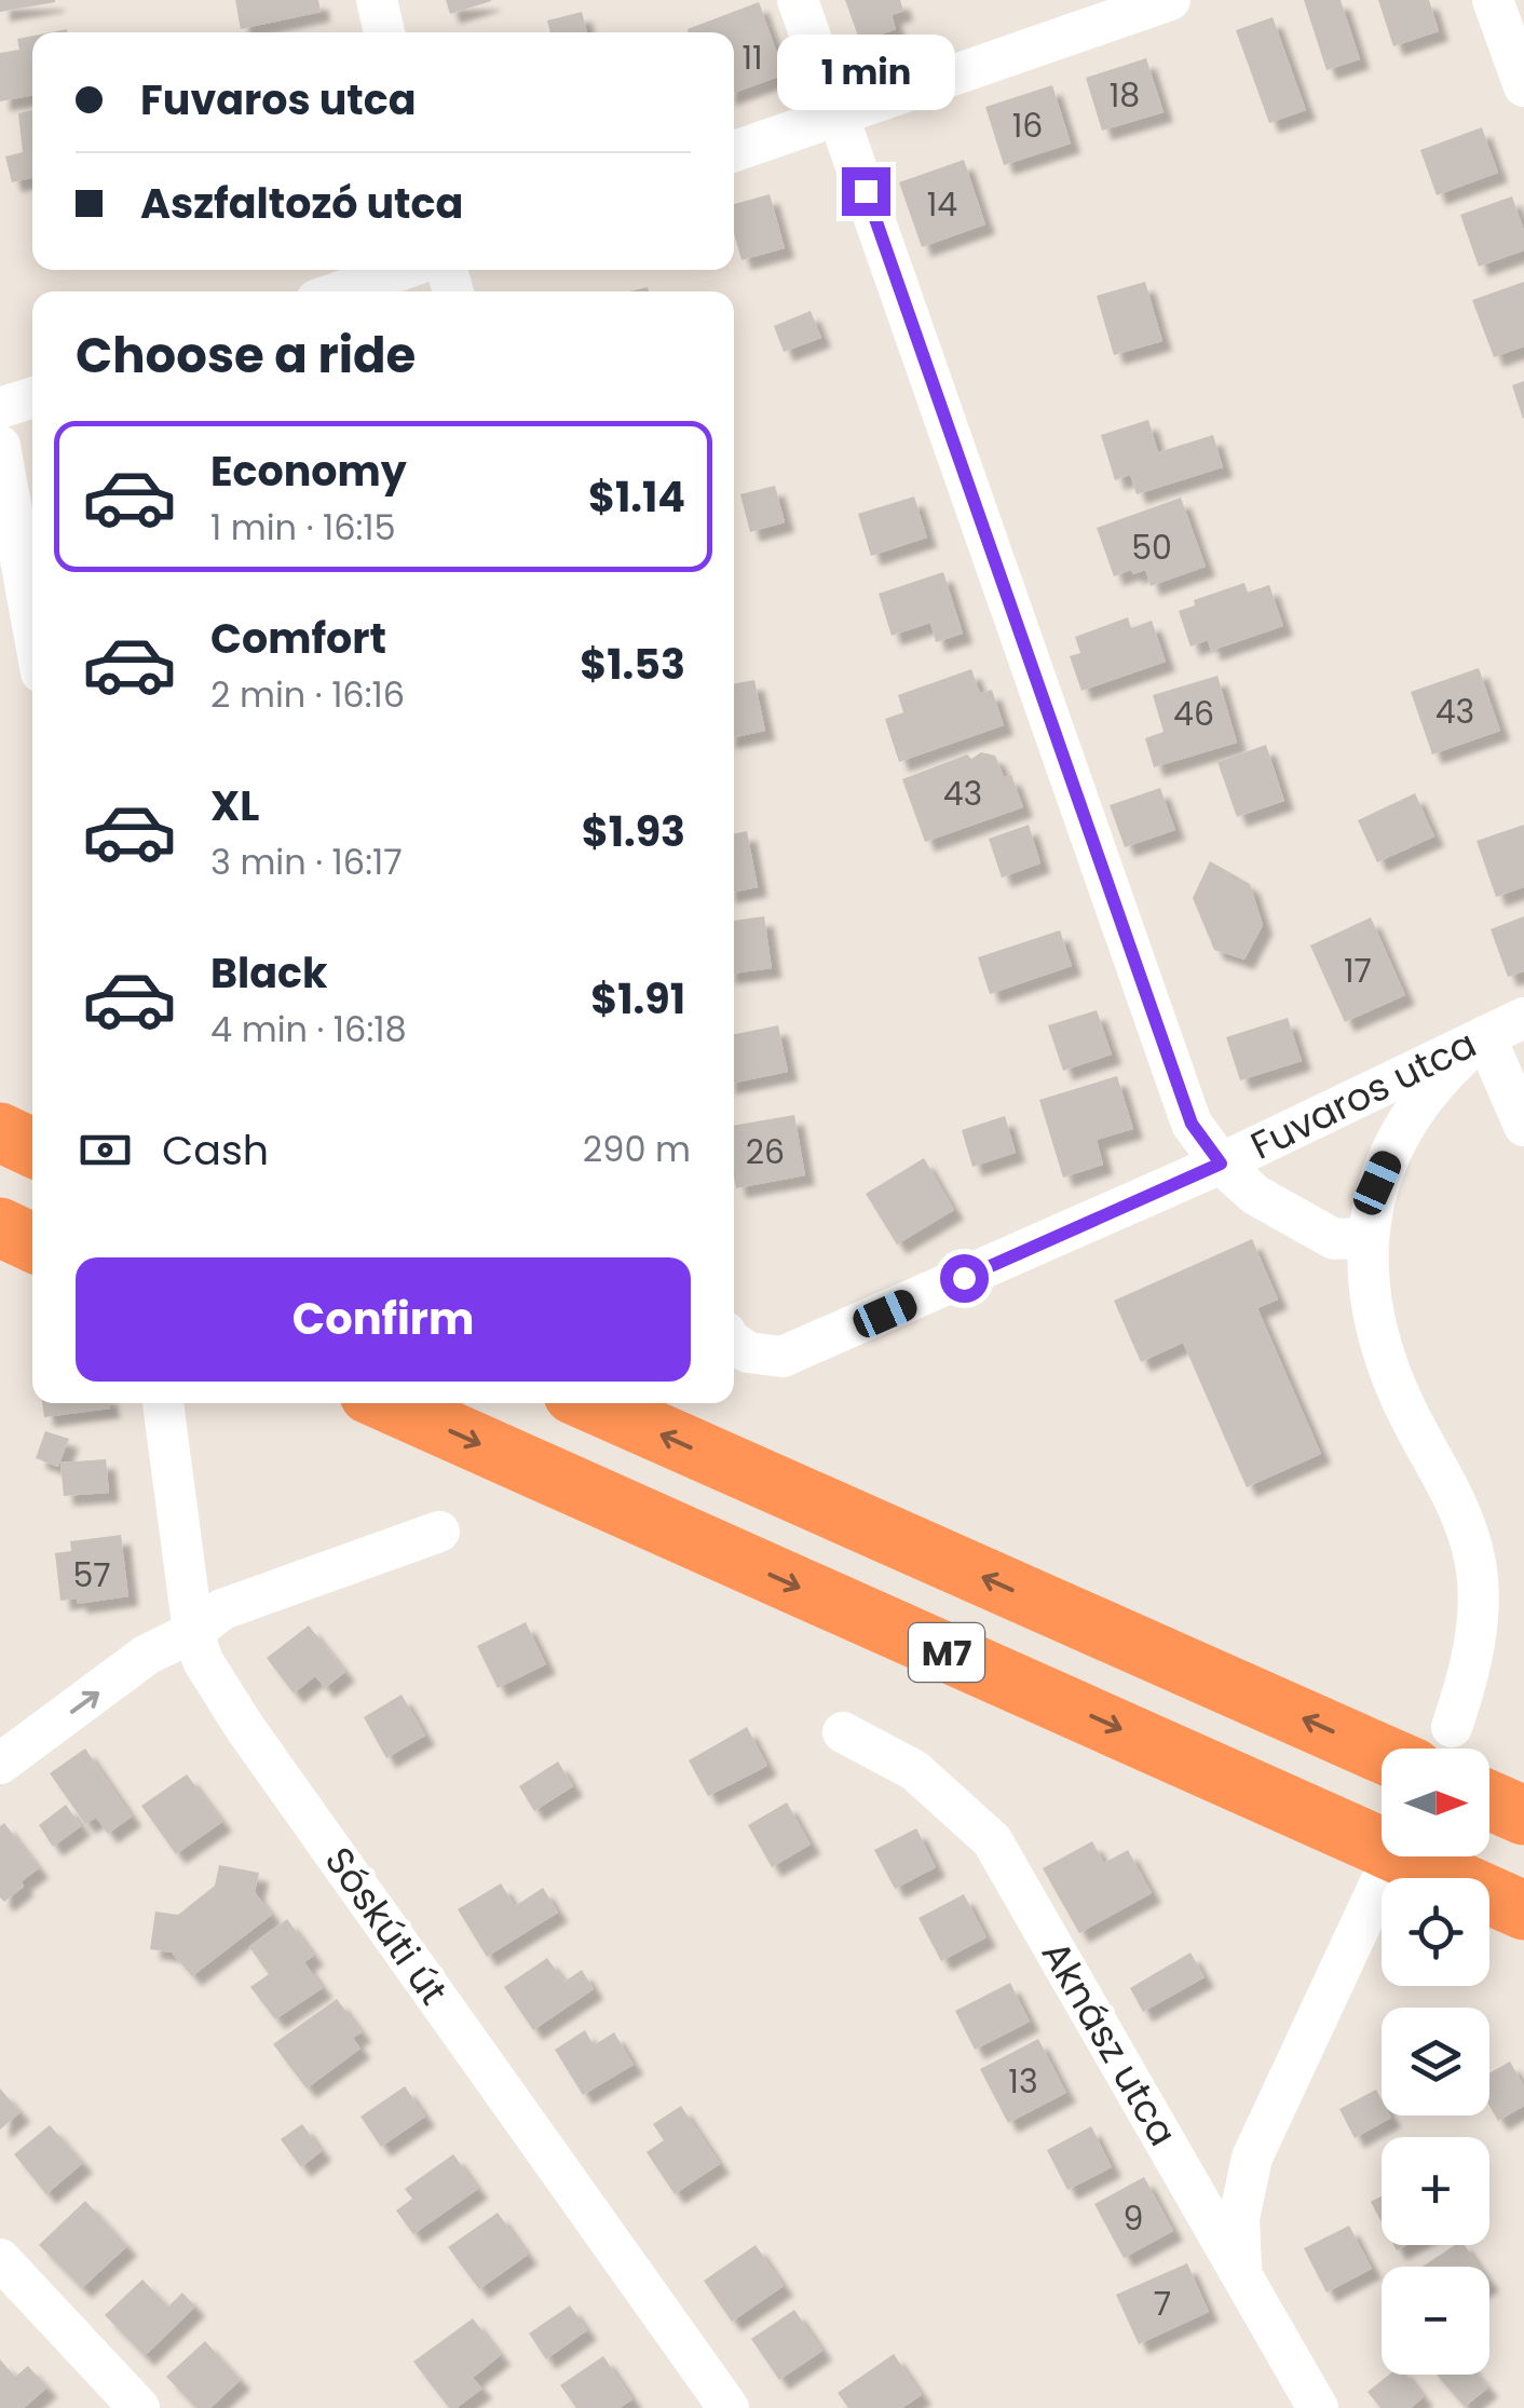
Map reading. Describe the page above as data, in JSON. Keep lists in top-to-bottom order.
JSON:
{
  "streets": {
    "highway": ["M7"],
    "street": ["Fuvaros utca", "Sóskúti út", "Aknász utca"]
  },
  "house_numbers": [
    "11",
    "18",
    "16",
    "14",
    "50",
    "43",
    "46",
    "43",
    "17",
    "26",
    "57",
    "13",
    "9",
    "7"
  ],
  "north": "right",
  "page": {
    "banner": ["Fuvaros utca", "Aszfaltozó utca"],
    "bubble": "1 min",
    "heading": "Choose a ride",
    "list": [
      {
        "name": "Economy",
        "note": "1 min · 16:15",
        "value": "$1.14"
      },
      {
        "name": "Comfort",
        "note": "2 min · 16:16",
        "value": "$1.53"
      },
      {
        "name": "XL",
        "note": "3 min · 16:17",
        "value": "$1.93"
      },
      {
        "name": "Black",
        "note": "4 min · 16:18",
        "value": "$1.91"
      }
    ],
    "pay": ["Cash", "290 m"],
    "buttons": "Confirm",
    "map_buttons": ["+", "−"]
  }
}
